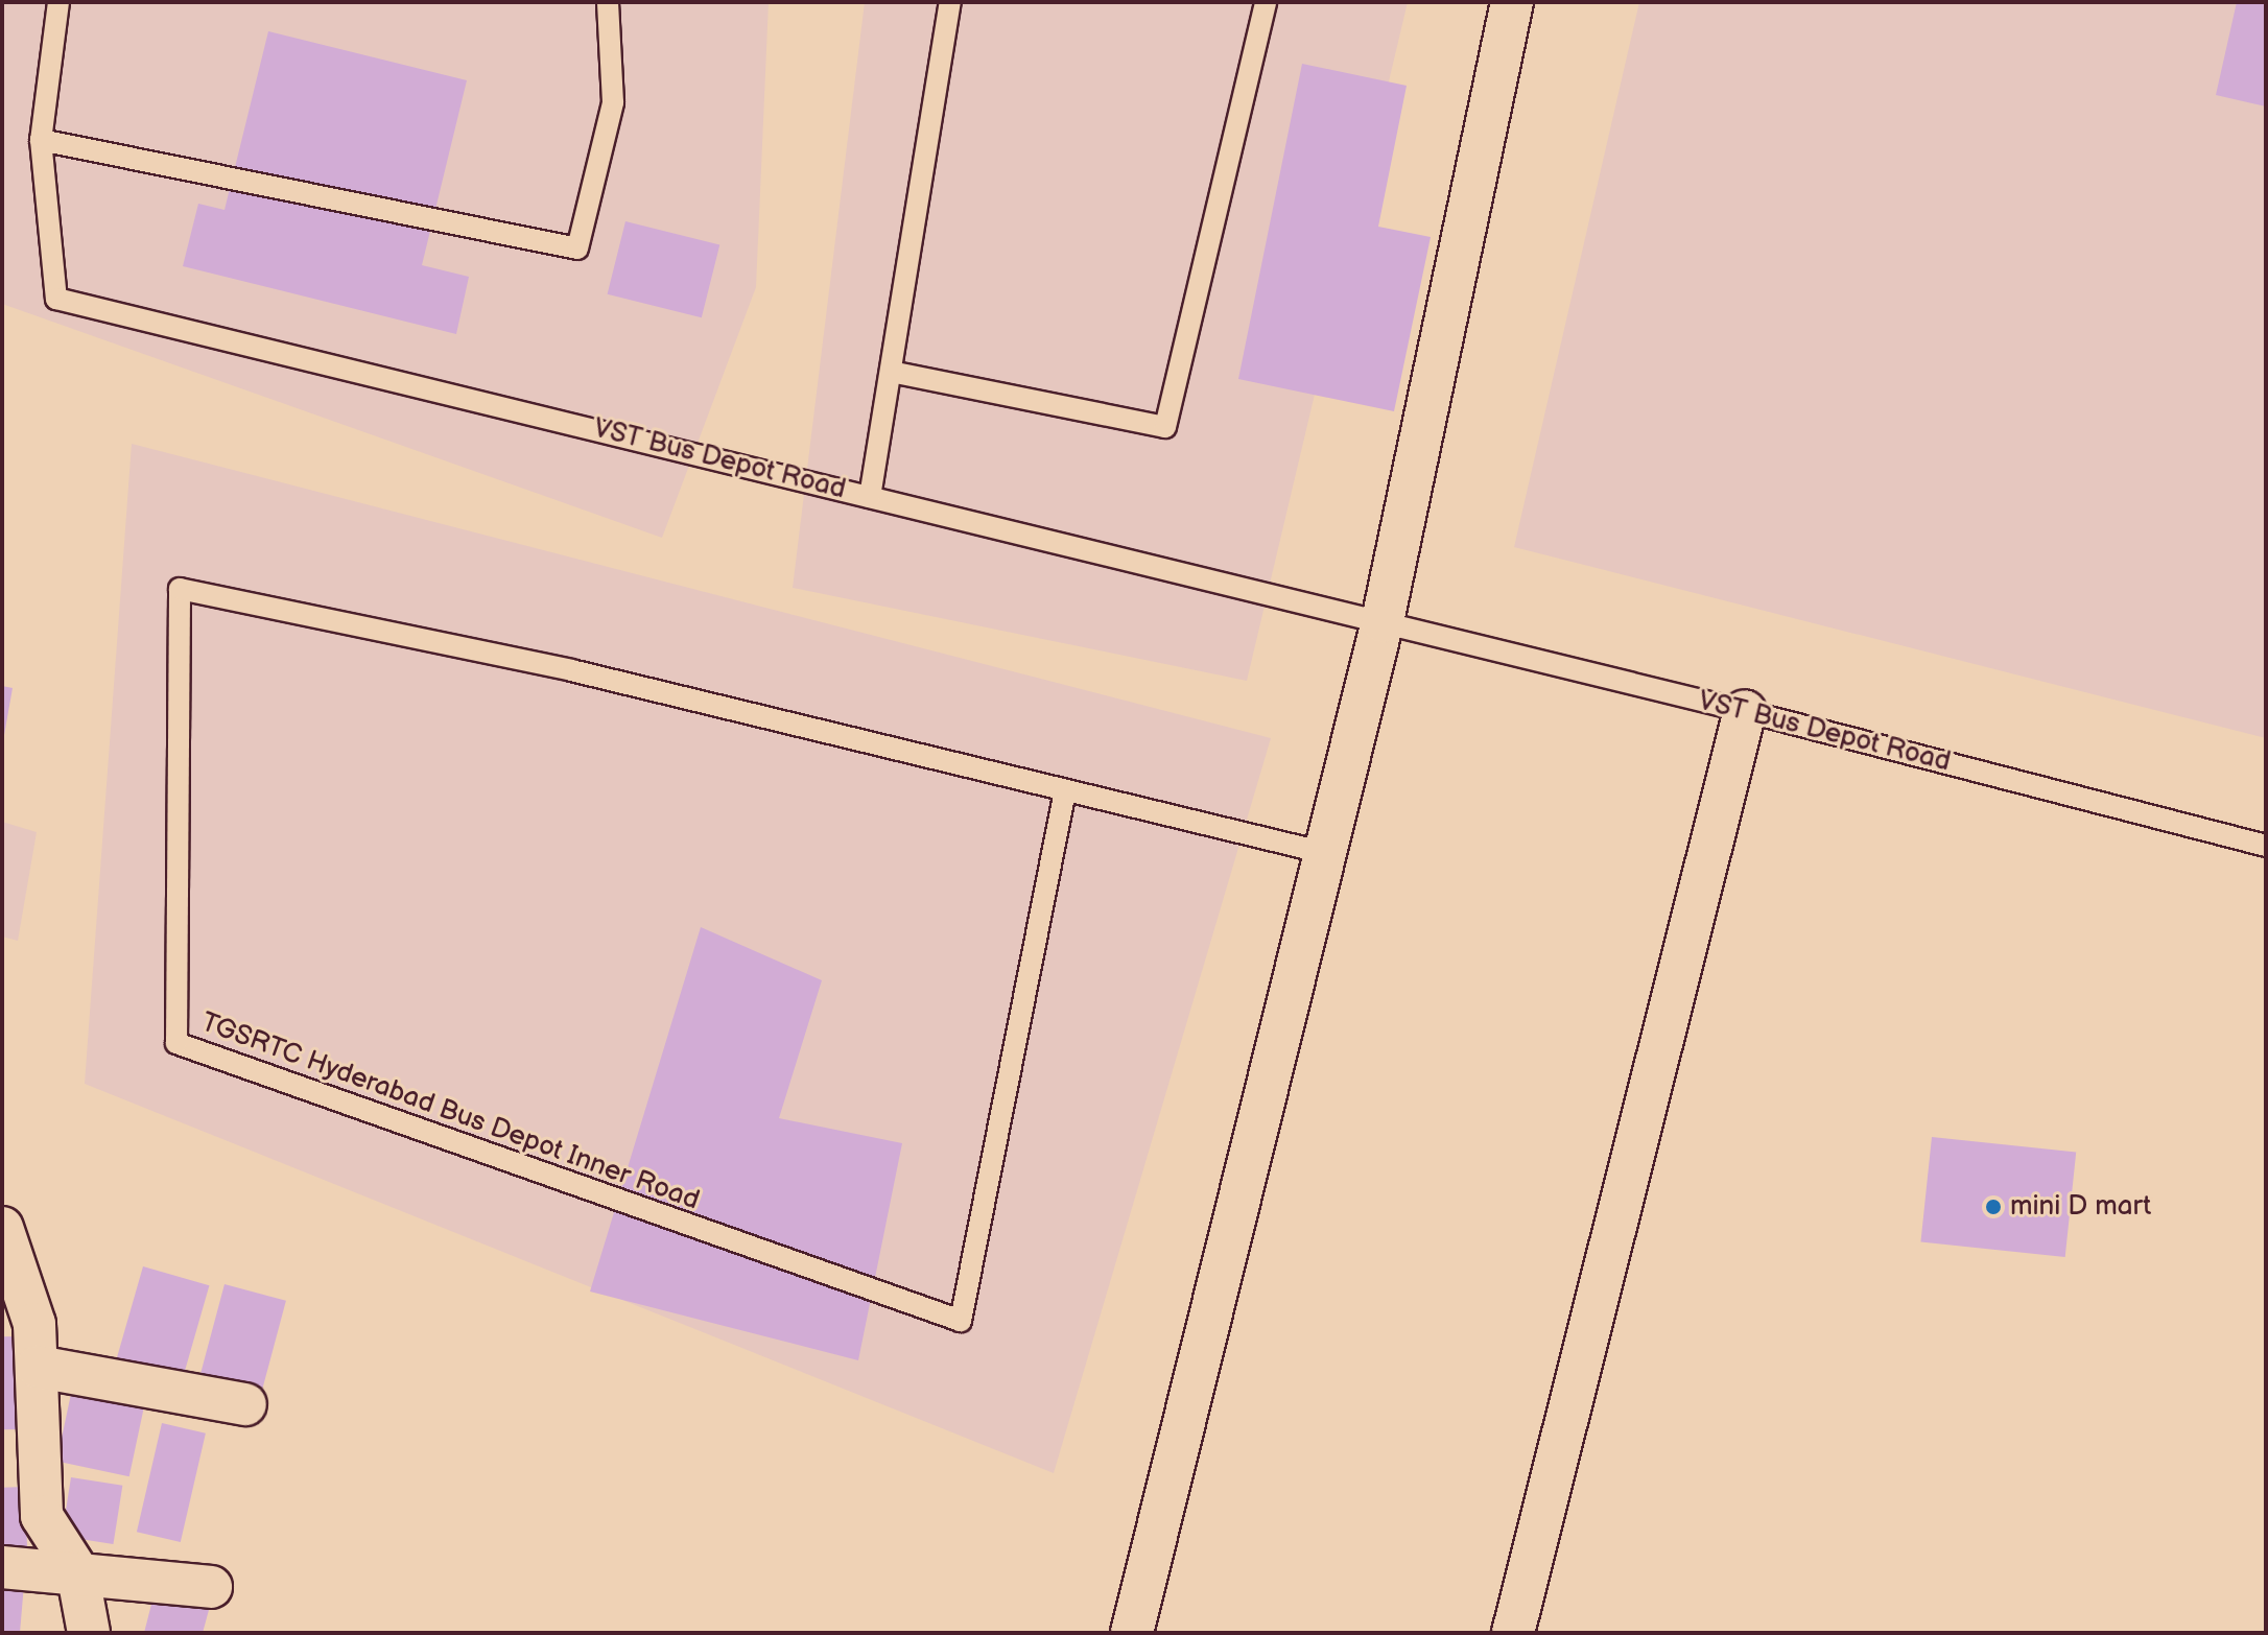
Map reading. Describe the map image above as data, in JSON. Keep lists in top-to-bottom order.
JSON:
{
  "streets": {
    "lane": ["VST Bus Depot Road", "TGSRTC Hyderabad Bus Depot Inner Road"]
  },
  "places": ["mini D mart"]
}
